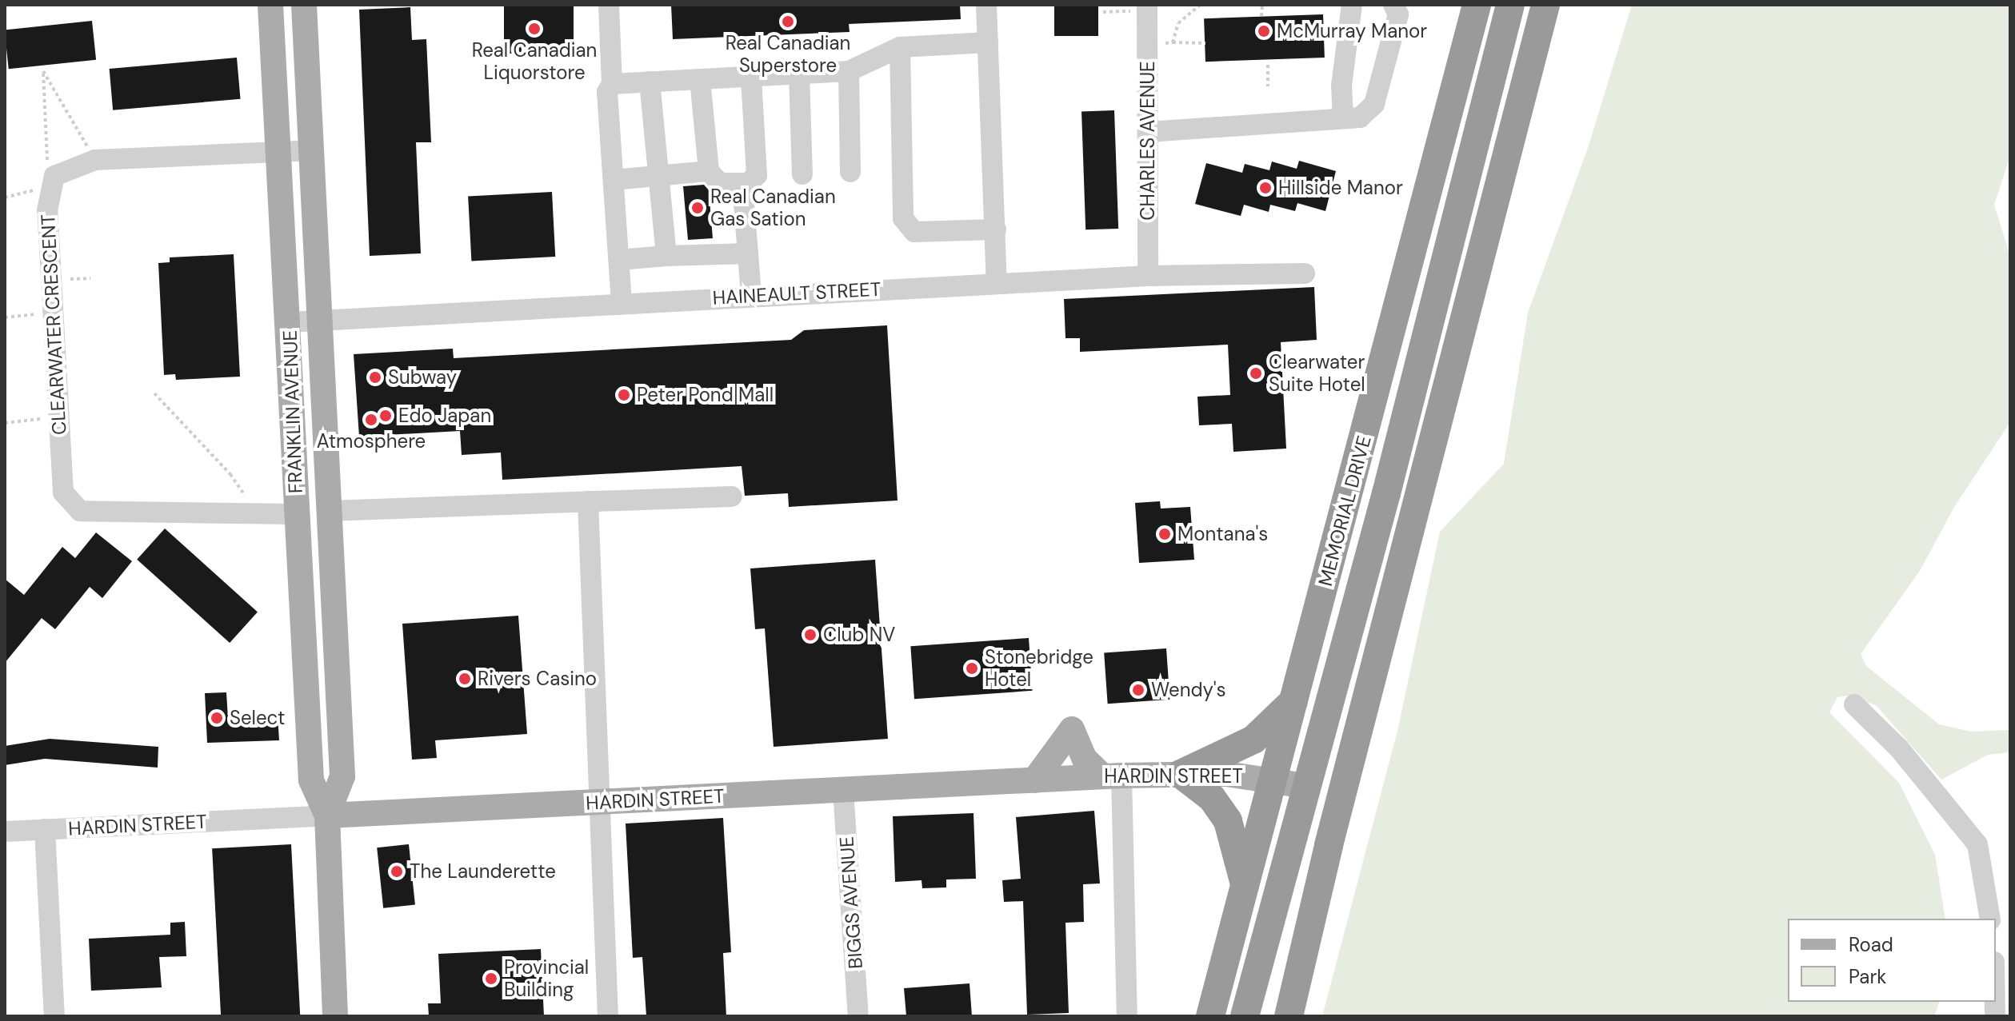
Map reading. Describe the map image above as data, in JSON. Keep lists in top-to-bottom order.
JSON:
{
  "streets": {
    "highway": ["MEMORIAL DRIVE"],
    "main road": ["FRANKLIN AVENUE", "HARDIN STREET"],
    "street": [
      "CHARLES AVENUE",
      "HAINEAULT STREET",
      "CLEARWATER CRESCENT",
      "BIGGS AVENUE"
    ]
  },
  "crossings": [
    ["CHARLES AVENUE", "HAINEAULT STREET"],
    ["HAINEAULT STREET", "FRANKLIN AVENUE"],
    ["CLEARWATER CRESCENT", "FRANKLIN AVENUE"],
    ["FRANKLIN AVENUE", "HARDIN STREET"],
    ["MEMORIAL DRIVE", "HARDIN STREET"],
    ["HARDIN STREET", "BIGGS AVENUE"]
  ],
  "places": [
    "Real Canadian Superstore",
    "Real Canadian Liquorstore",
    "McMurray Manor",
    "Hillside Manor",
    "Real Canadian Gas Sation",
    "Clearwater Suite Hotel",
    "Subway",
    "Peter Pond Mall",
    "Edo Japan",
    "Atmosphere",
    "Montana's",
    "Club NV",
    "Stonebridge Hotel",
    "Rivers Casino",
    "Wendy's",
    "Select",
    "The Launderette",
    "Provincial Building"
  ],
  "legend": ["Road", "Park"]
}
